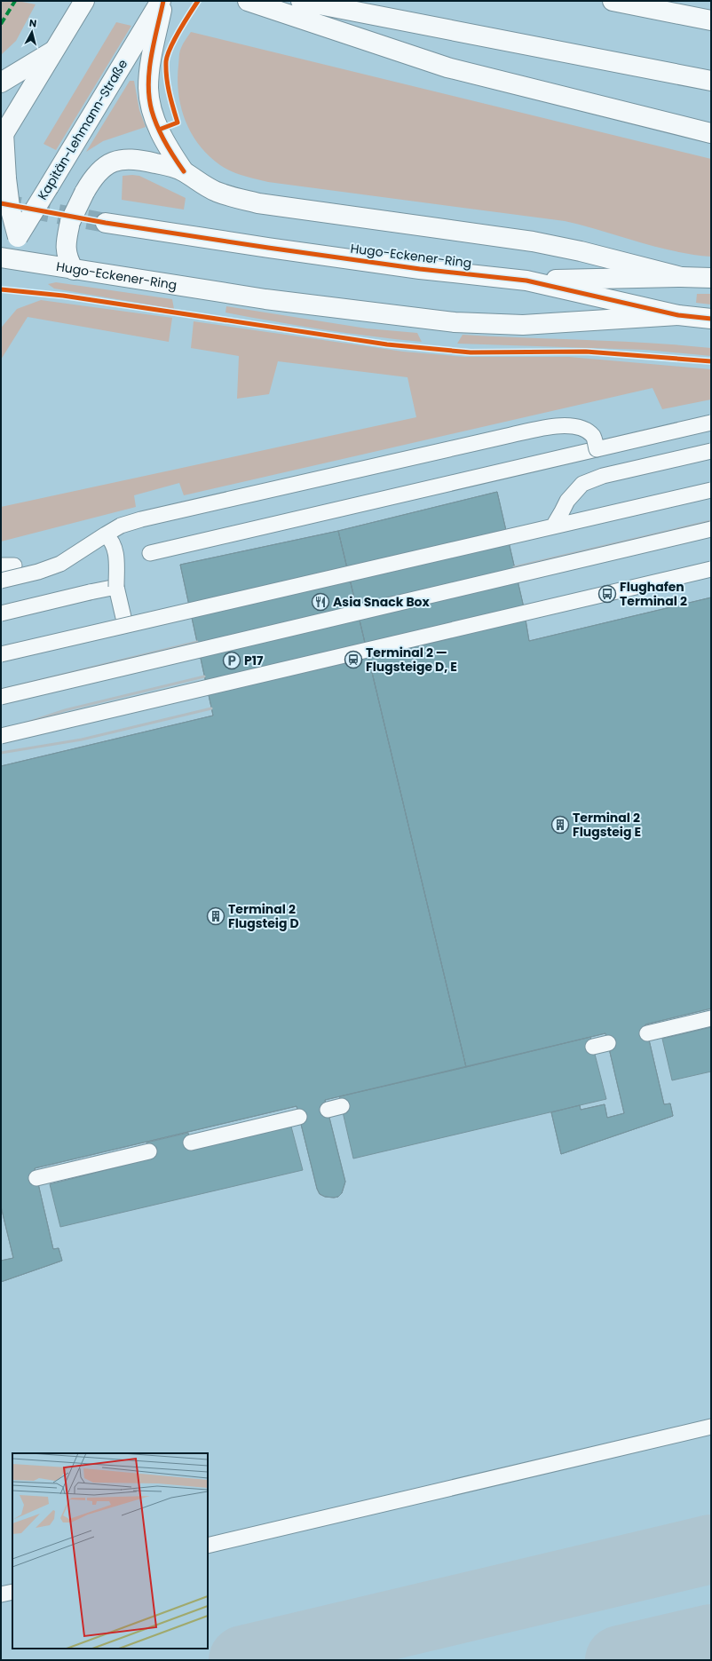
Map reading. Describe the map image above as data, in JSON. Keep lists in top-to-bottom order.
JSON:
{
  "streets": {
    "main road": ["Kapitän-Lehmann-Straße", "Hugo-Eckener-Ring"]
  },
  "crossings": [
    ["Kapitän-Lehmann-Straße", "Hugo-Eckener-Ring"]
  ],
  "places": {
    "bus stop": ["Flughafen Terminal 2"],
    "restaurant": ["Asia Snack Box"],
    "station": ["Terminal 2 — Flugsteige D, E"],
    "parking": ["P17"],
    "building": ["Terminal 2 Flugsteig E", "Terminal 2 Flugsteig D"]
  },
  "north": "top"
}
